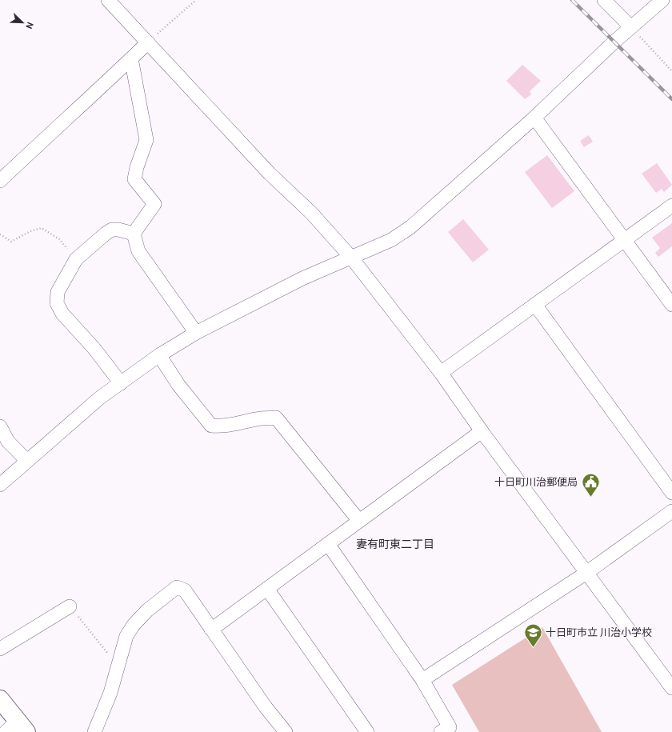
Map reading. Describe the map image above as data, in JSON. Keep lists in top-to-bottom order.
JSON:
{
  "districts": ["妻有町東二丁目"],
  "places": {
    "public building": ["十日町川治郵便局"],
    "school or university": ["十日町市立 川治小学校"]
  },
  "north": "bottom right"
}
